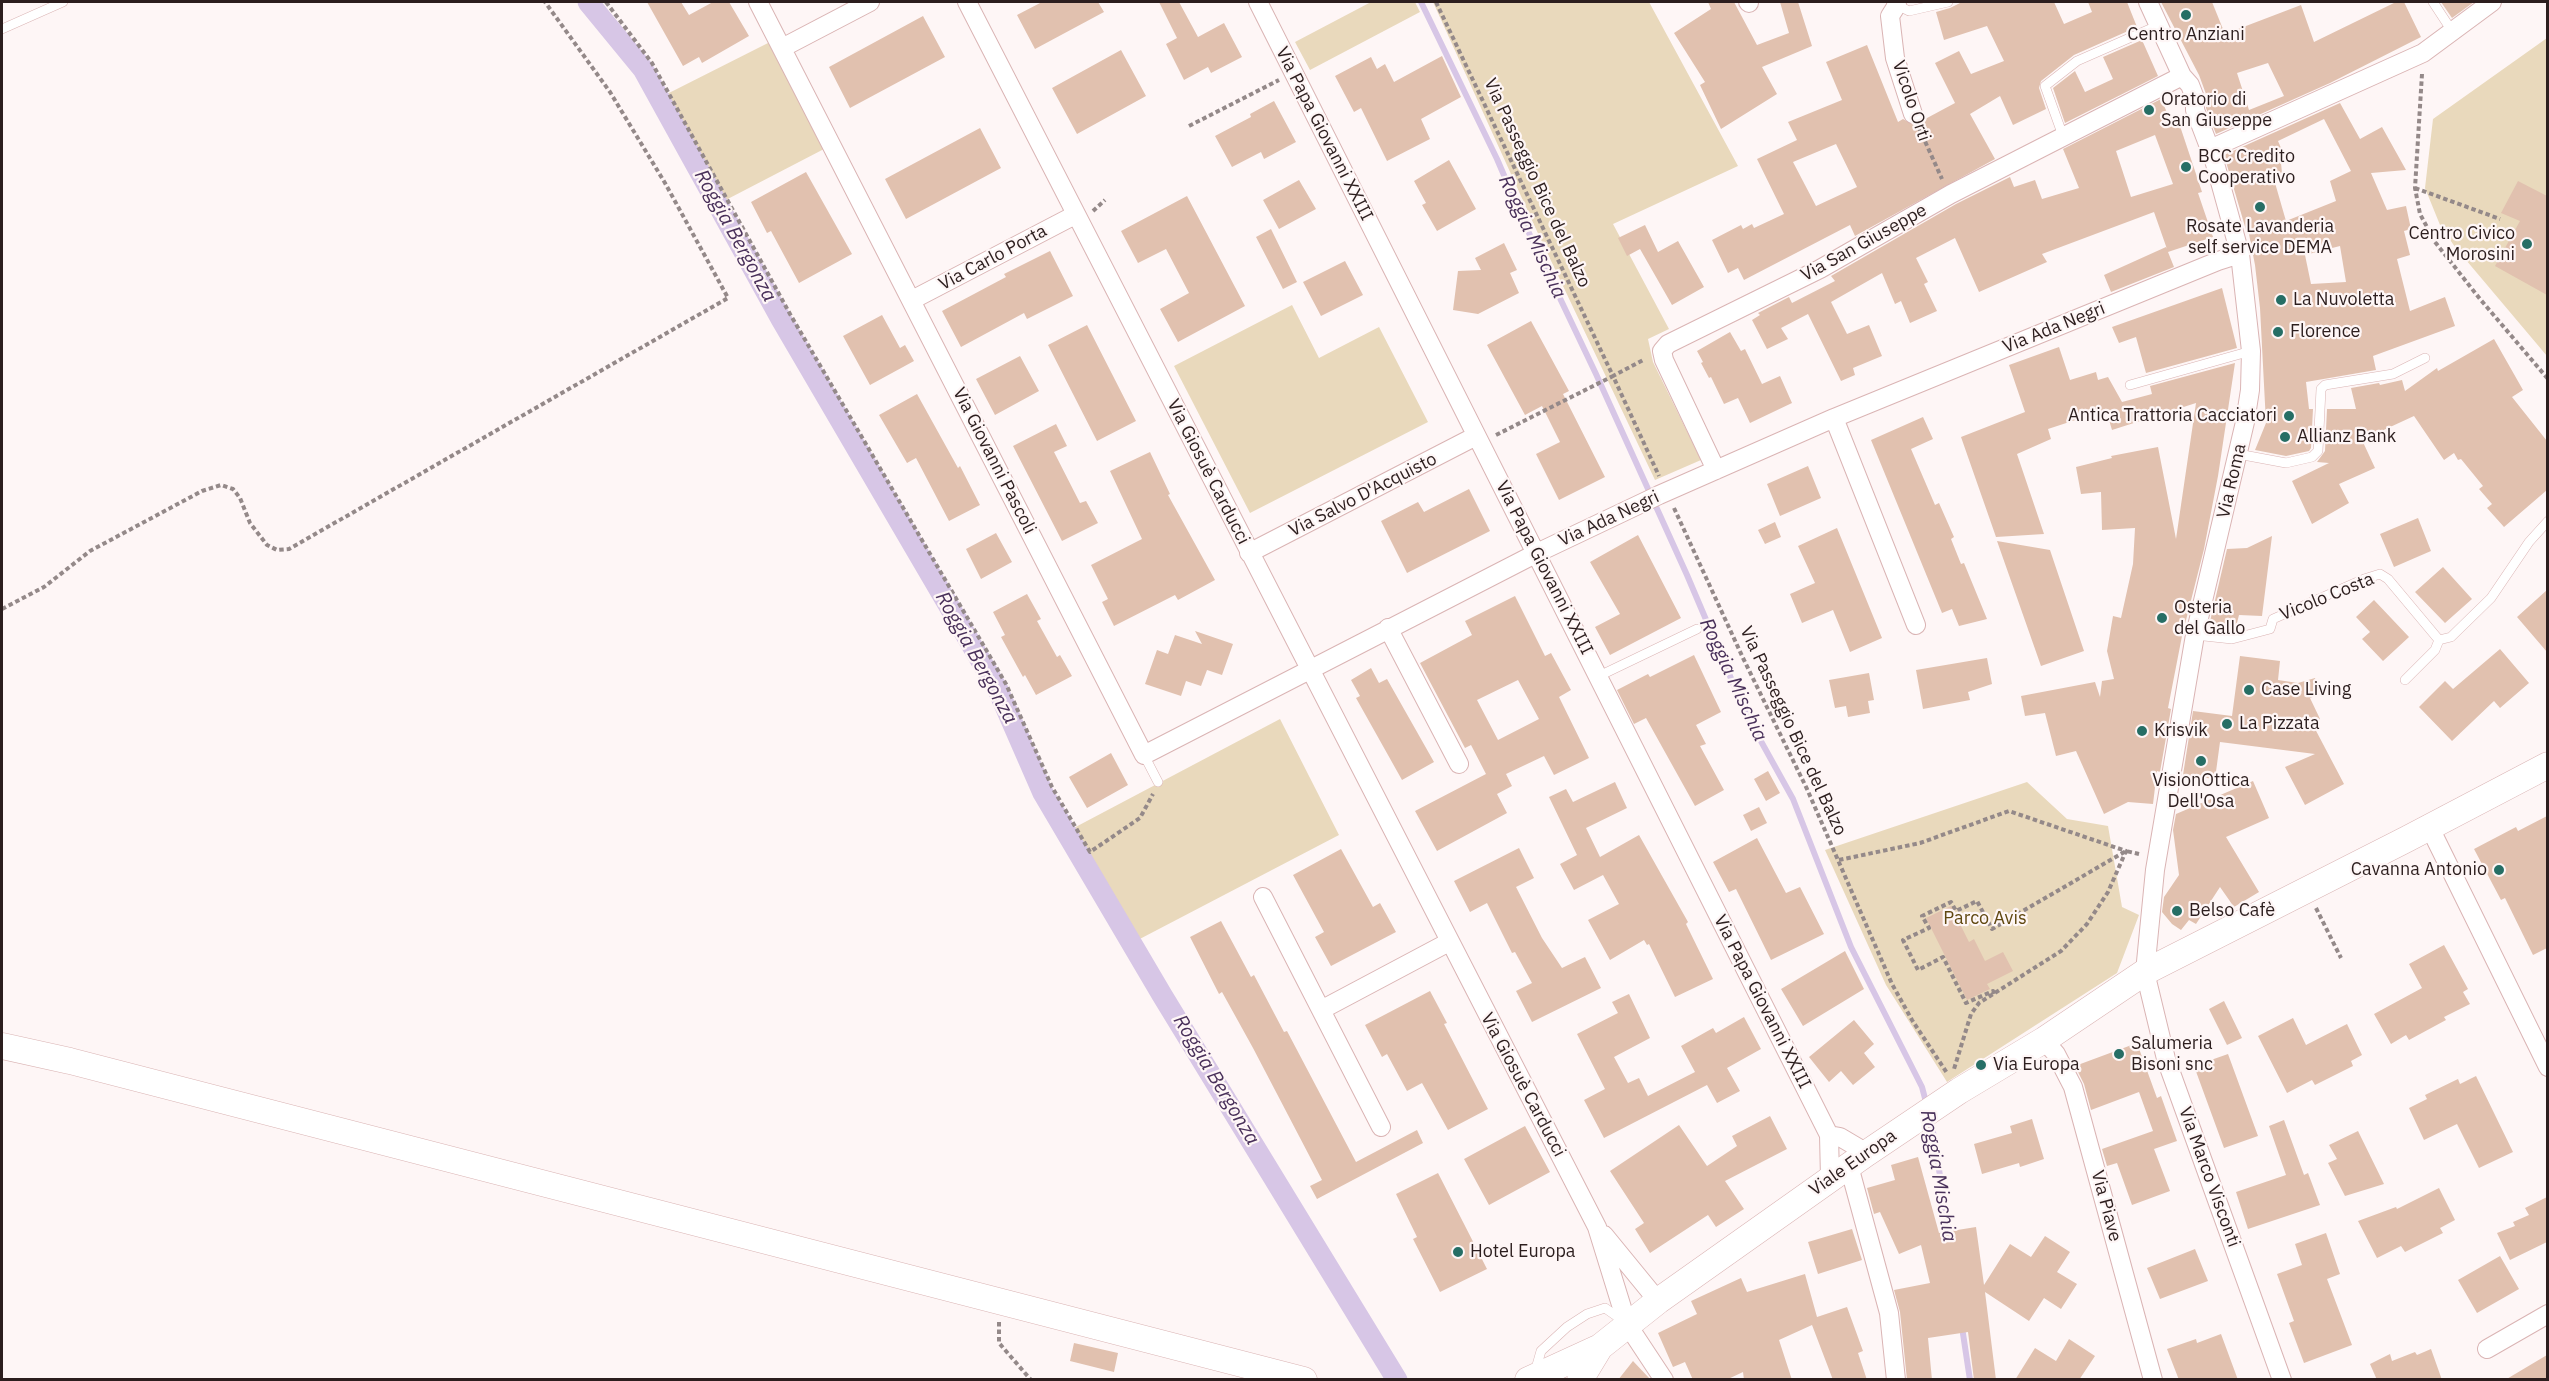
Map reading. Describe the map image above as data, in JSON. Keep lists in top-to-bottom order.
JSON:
{
  "streets": {
    "street": [
      "Vicolo Orti",
      "Via Papa Giovanni XXIII",
      "Via San Giuseppe",
      "Via Carlo Porta",
      "Via Ada Negri",
      "Via Giovanni Pascoli",
      "Via Giosuè Carducci",
      "Via Roma",
      "Via Salvo D'Acquisto",
      "Viale Europa",
      "Via Marco Visconti",
      "Via Piave"
    ],
    "lane": ["Vicolo Costa"],
    "path": ["Via Passeggio Bice del Balzo"]
  },
  "crossings": [
    ["Vicolo Orti", "Via San Giuseppe"],
    ["Via Papa Giovanni XXIII", "Via Ada Negri"],
    ["Via Papa Giovanni XXIII", "Via Salvo D'Acquisto"],
    ["Via Passeggio Bice del Balzo", "Via Ada Negri"],
    ["Via San Giuseppe", "Via Roma"],
    ["Via Carlo Porta", "Via Giovanni Pascoli"],
    ["Via Carlo Porta", "Via Giosuè Carducci"],
    ["Via Ada Negri", "Via Giosuè Carducci"],
    ["Via Ada Negri", "Via Roma"],
    ["Via Giosuè Carducci", "Via Salvo D'Acquisto"],
    ["Via Giosuè Carducci", "Viale Europa"],
    ["Via Roma", "Vicolo Costa"],
    ["Via Roma", "Viale Europa"],
    ["Via Roma", "Via Marco Visconti"],
    ["Viale Europa", "Via Marco Visconti"],
    ["Viale Europa", "Via Piave"]
  ],
  "water": ["Roggia Bergonza", "Roggia Mischia"],
  "parks": ["Parco Avis"],
  "places": [
    "Centro Anziani",
    "Oratorio di San Giuseppe",
    "BCC Credito Cooperativo",
    "Rosate Lavanderia self service DEMA",
    "Centro Civico Morosini",
    "La Nuvoletta",
    "Florence",
    "Antica Trattoria Cacciatori",
    "Allianz Bank",
    "Osteria del Gallo",
    "Case Living",
    "La Pizzata",
    "Krisvik",
    "VisionOttica Dell'Osa",
    "Cavanna Antonio",
    "Belso Cafè",
    "Salumeria Bisoni snc",
    "Via Europa",
    "Hotel Europa"
  ]
}
